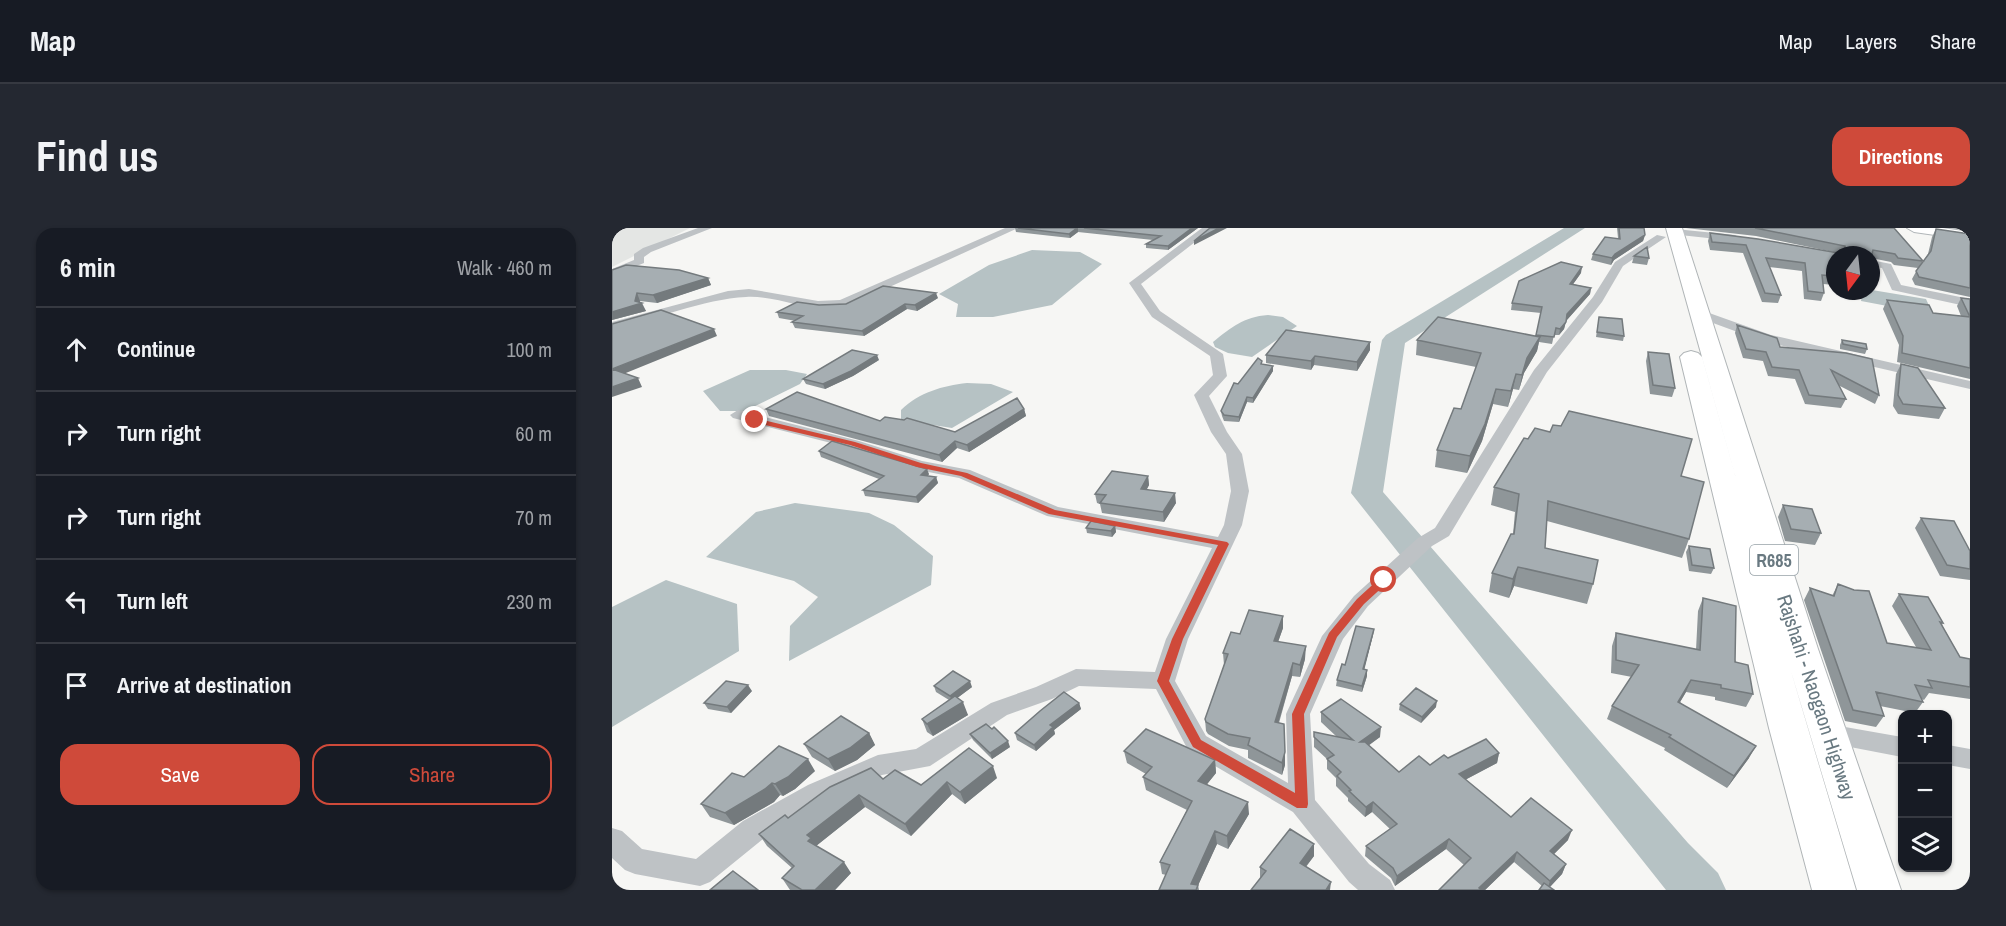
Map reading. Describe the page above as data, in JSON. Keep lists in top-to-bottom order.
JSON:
{
  "streets": {
    "main road": ["R685", "Rajshahi - Naogaon Highway"]
  },
  "north": "bottom",
  "page": {
    "header": "Map",
    "nav": ["Map", "Layers", "Share"],
    "buttons": [
      "Directions",
      ["Save", "Share"]
    ],
    "title": "Find us",
    "heading": ["6 min", "Walk · 460 m"],
    "list": [
      ["Continue", "100 m"],
      ["Turn right", "60 m"],
      ["Turn right", "70 m"],
      ["Turn left", "230 m"],
      "Arrive at destination"
    ],
    "map_buttons": ["+", "−"]
  }
}
